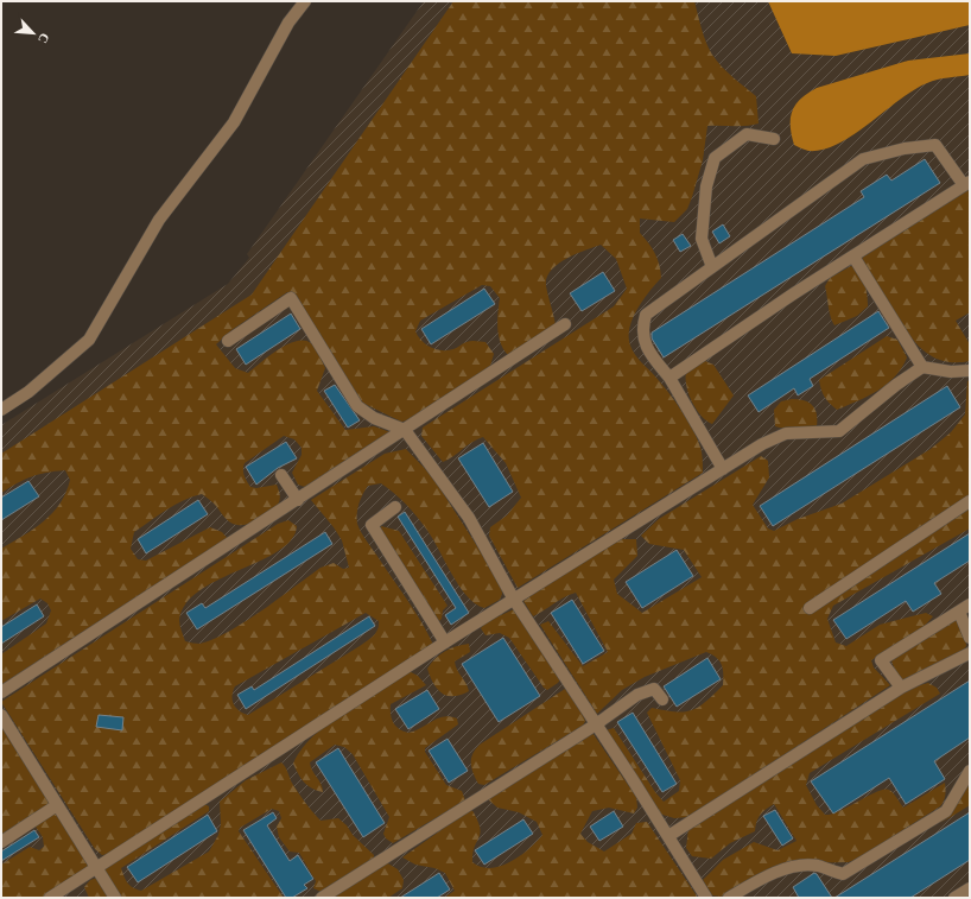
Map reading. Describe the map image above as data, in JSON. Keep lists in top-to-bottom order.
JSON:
{
  "north": "bottom right"
}
